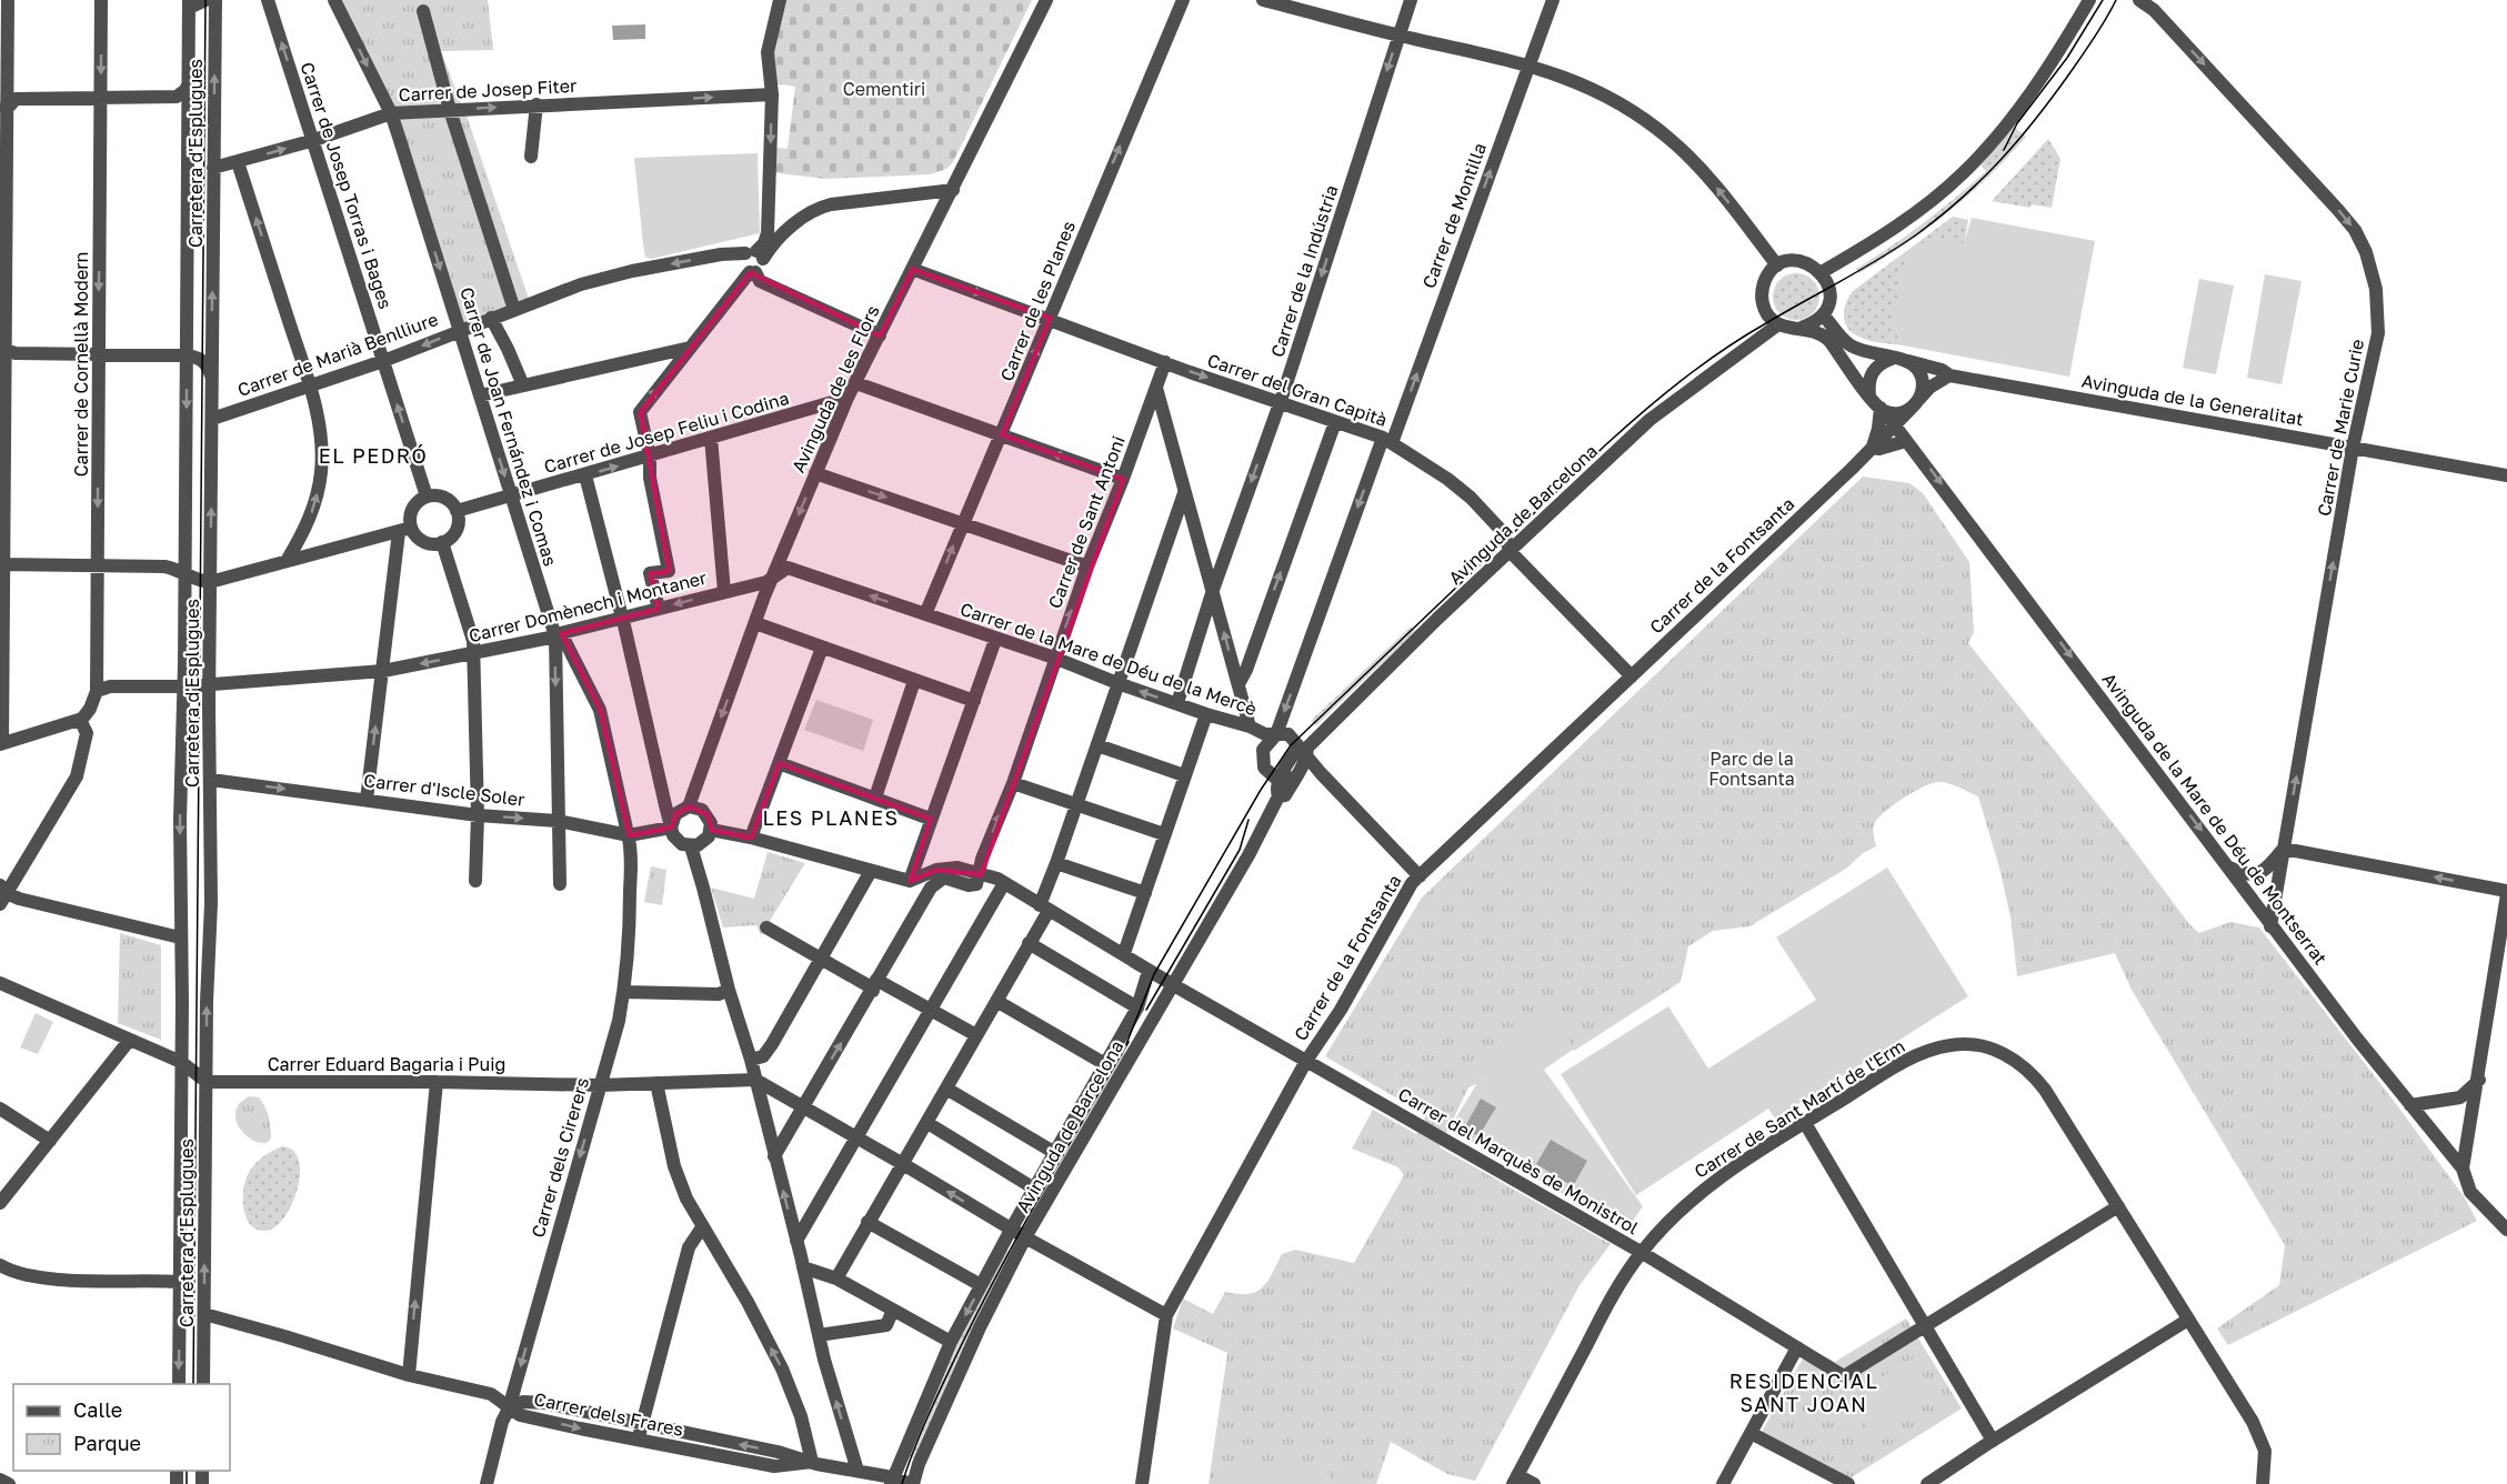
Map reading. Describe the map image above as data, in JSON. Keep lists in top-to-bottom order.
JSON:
{
  "streets": {
    "street": [
      "Carrer de Josep Fiter",
      "Carretera d'Esplugues",
      "Carrer de Josep Torras i Bages",
      "Carrer de Montilla",
      "Carrer de la Indústria",
      "Carrer de les Planes",
      "Carrer de Marià Benlliure",
      "Carrer de Cornellà Modern",
      "Avinguda de les Flors",
      "Carrer del Gran Capità",
      "Avinguda de la Generalitat",
      "Carrer de Joan Fernández i Comas",
      "Carrer de Marie Curie",
      "Carrer de Josep Feliu i Codina",
      "Avinguda de Barcelona",
      "Carrer de Sant Antoni",
      "Carrer de la Fontsanta",
      "Carrer Domènech i Montaner",
      "Carrer de la Mare de Déu de la Mercè",
      "Carrer d'Iscle Soler",
      "Avinguda de la Mare de Déu de Montserrat",
      "Carrer Eduard Bagaria i Puig",
      "Carrer de Sant Martí de l'Erm",
      "Carrer dels Cirerers",
      "Carrer del Marquès de Monistrol",
      "Carrer dels Frares"
    ]
  },
  "crossings": [
    ["Carrer de Josep Fiter", "Carretera d'Esplugues"],
    ["Carrer de Josep Fiter", "Carrer de Josep Torras i Bages"],
    ["Carrer de Josep Fiter", "Carrer de Joan Fernández i Comas"],
    ["Carretera d'Esplugues", "Carrer de Marià Benlliure"],
    ["Carretera d'Esplugues", "Carrer Domènech i Montaner"],
    ["Carretera d'Esplugues", "Carrer d'Iscle Soler"],
    ["Carretera d'Esplugues", "Carrer Eduard Bagaria i Puig"],
    ["Carretera d'Esplugues", "Carrer dels Frares"],
    ["Carrer de Josep Torras i Bages", "Carrer de Marià Benlliure"],
    ["Carrer de Josep Torras i Bages", "Carrer de Josep Feliu i Codina"],
    ["Carrer de Montilla", "Carrer del Gran Capità"],
    ["Carrer de Montilla", "Avinguda de Barcelona"],
    ["Carrer de Montilla", "Carrer de la Mare de Déu de la Mercè"],
    ["Carrer de la Indústria", "Carrer del Gran Capità"],
    ["Carrer de la Indústria", "Carrer de la Mare de Déu de la Mercè"],
    ["Carrer de les Planes", "Carrer del Gran Capità"],
    ["Carrer de les Planes", "Carrer de la Mare de Déu de la Mercè"],
    ["Carrer de Marià Benlliure", "Carrer de Joan Fernández i Comas"],
    ["Carrer de Cornellà Modern", "Carrer Domènech i Montaner"],
    ["Avinguda de les Flors", "Carrer del Gran Capità"],
    ["Avinguda de les Flors", "Carrer de Josep Feliu i Codina"],
    ["Avinguda de les Flors", "Carrer Domènech i Montaner"],
    ["Avinguda de les Flors", "Carrer d'Iscle Soler"],
    ["Carrer del Gran Capità", "Avinguda de Barcelona"],
    ["Carrer del Gran Capità", "Carrer de Sant Antoni"],
    ["Carrer del Gran Capità", "Carrer de la Fontsanta"],
    ["Avinguda de la Generalitat", "Carrer de Marie Curie"],
    ["Avinguda de la Generalitat", "Carrer de la Fontsanta"],
    ["Carrer de Joan Fernández i Comas", "Carrer de Josep Feliu i Codina"],
    ["Carrer de Joan Fernández i Comas", "Carrer Domènech i Montaner"],
    ["Carrer de Joan Fernández i Comas", "Carrer d'Iscle Soler"],
    ["Carrer de Joan Fernández i Comas", "Carrer dels Cirerers"],
    ["Carrer de Marie Curie", "Avinguda de la Mare de Déu de Montserrat"],
    ["Avinguda de Barcelona", "Carrer de la Mare de Déu de la Mercè"],
    ["Avinguda de Barcelona", "Carrer del Marquès de Monistrol"],
    ["Avinguda de Barcelona", "Carrer dels Frares"],
    ["Carrer de Sant Antoni", "Carrer de la Mare de Déu de la Mercè"],
    ["Carrer de Sant Antoni", "Carrer del Marquès de Monistrol"],
    ["Carrer de la Fontsanta", "Carrer de la Mare de Déu de la Mercè"],
    ["Carrer de la Fontsanta", "Avinguda de la Mare de Déu de Montserrat"],
    ["Carrer de la Fontsanta", "Carrer del Marquès de Monistrol"],
    ["Carrer Domènech i Montaner", "Carrer de la Mare de Déu de la Mercè"],
    ["Carrer Domènech i Montaner", "Carrer dels Cirerers"],
    ["Carrer d'Iscle Soler", "Carrer dels Cirerers"],
    ["Carrer Eduard Bagaria i Puig", "Carrer dels Cirerers"],
    ["Carrer de Sant Martí de l'Erm", "Carrer del Marquès de Monistrol"],
    ["Carrer dels Cirerers", "Carrer dels Frares"]
  ],
  "one_way": [
    "Carrer de Josep Fiter",
    "Carrer de Josep Torras i Bages",
    "Carrer de les Planes",
    "Carrer d'Iscle Soler",
    "Avinguda de la Mare de Déu de Montserrat",
    "Carrer dels Cirerers"
  ],
  "districts": ["EL PEDRÓ", "LES PLANES", "RESIDENCIAL SANT JOAN"],
  "parks": ["Cementiri", "Parc de la Fontsanta"],
  "legend": ["Calle", "Parque"]
}
